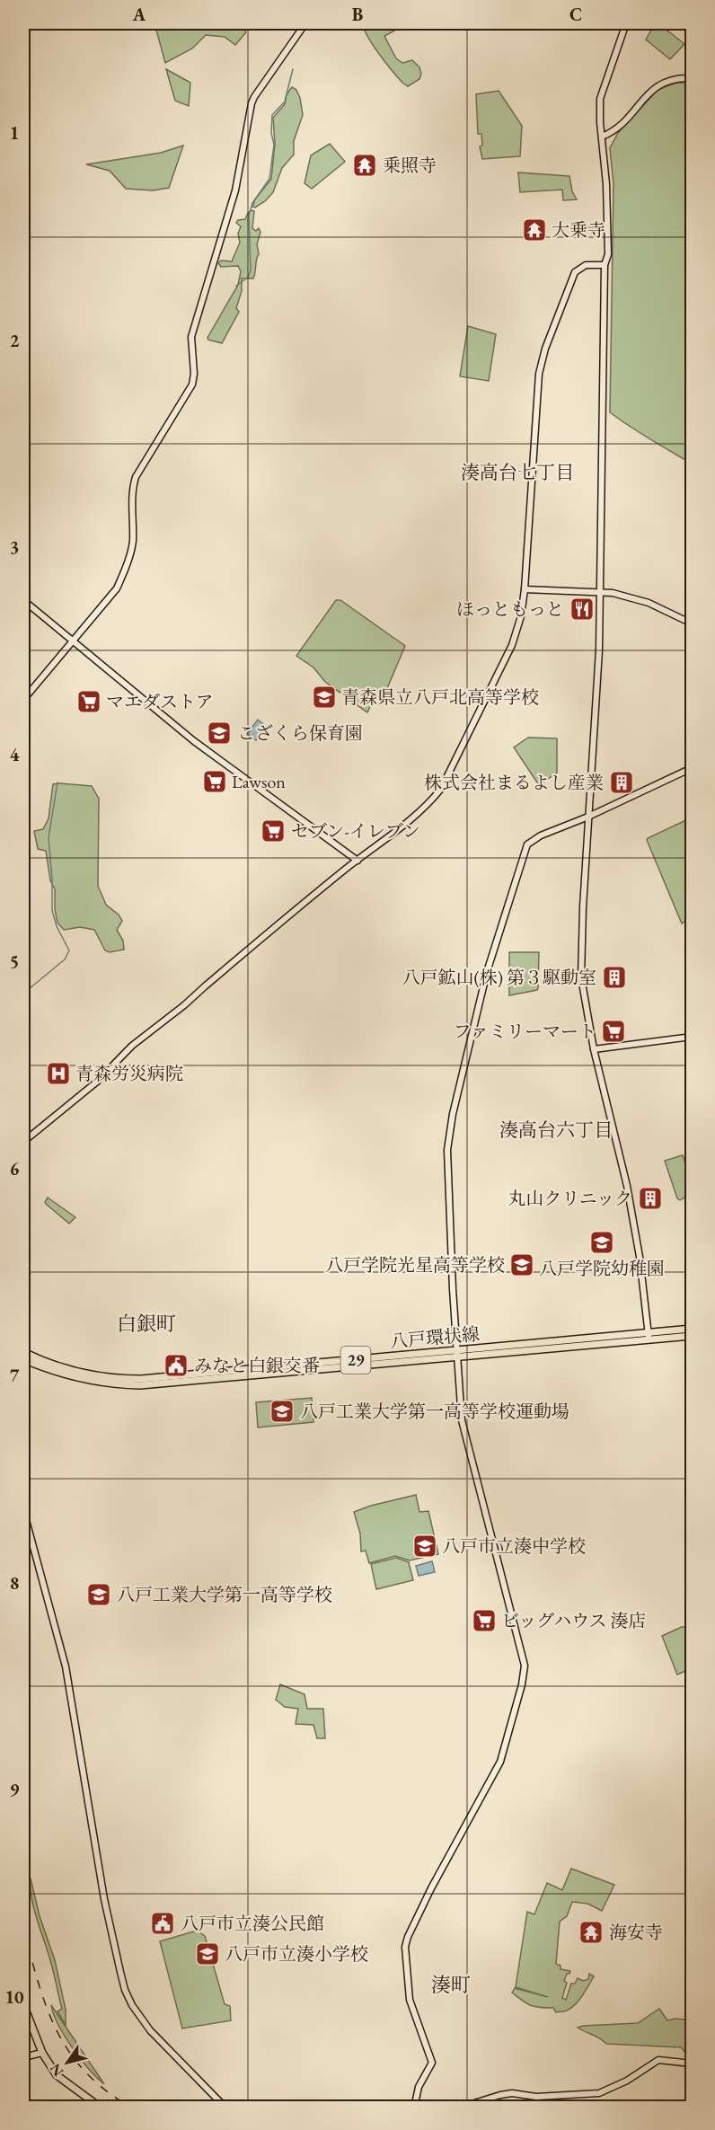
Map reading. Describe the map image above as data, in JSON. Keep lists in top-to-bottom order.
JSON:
{
  "streets": {
    "main road": ["八戸環状線", "29"]
  },
  "districts": [
    "湊高台七丁目",
    "湊高台六丁目",
    "白銀町",
    "湊町"
  ],
  "places": {
    "temple": ["乗照寺", "大乗寺", "海安寺"],
    "restaurant": ["ほっともっと"],
    "school or university": [
      "青森県立八戸北高等学校",
      "こざくら保育園",
      "八戸学院幼稚園",
      "八戸学院光星高等学校",
      "八戸工業大学第一高等学校運動場",
      "八戸市立湊中学校",
      "八戸工業大学第一高等学校",
      "八戸市立湊小学校"
    ],
    "supermarket": [
      "マエダストア",
      "Lawson",
      "セブン-イレブン",
      "ファミリーマート",
      "ビッグハウス 湊店"
    ],
    "building": ["株式会社まるよし産業", "八戸鉱山(株) 第３駆動室", "丸山クリニック"],
    "hospital": ["青森労災病院"],
    "public building": ["みなと白銀交番", "八戸市立湊公民館"]
  },
  "north": "bottom left",
  "grid": {
    "columns": ["A", "B", "C"],
    "rows": [
      "1",
      "2",
      "3",
      "4",
      "5",
      "6",
      "7",
      "8",
      "9",
      "10"
    ]
  }
}
